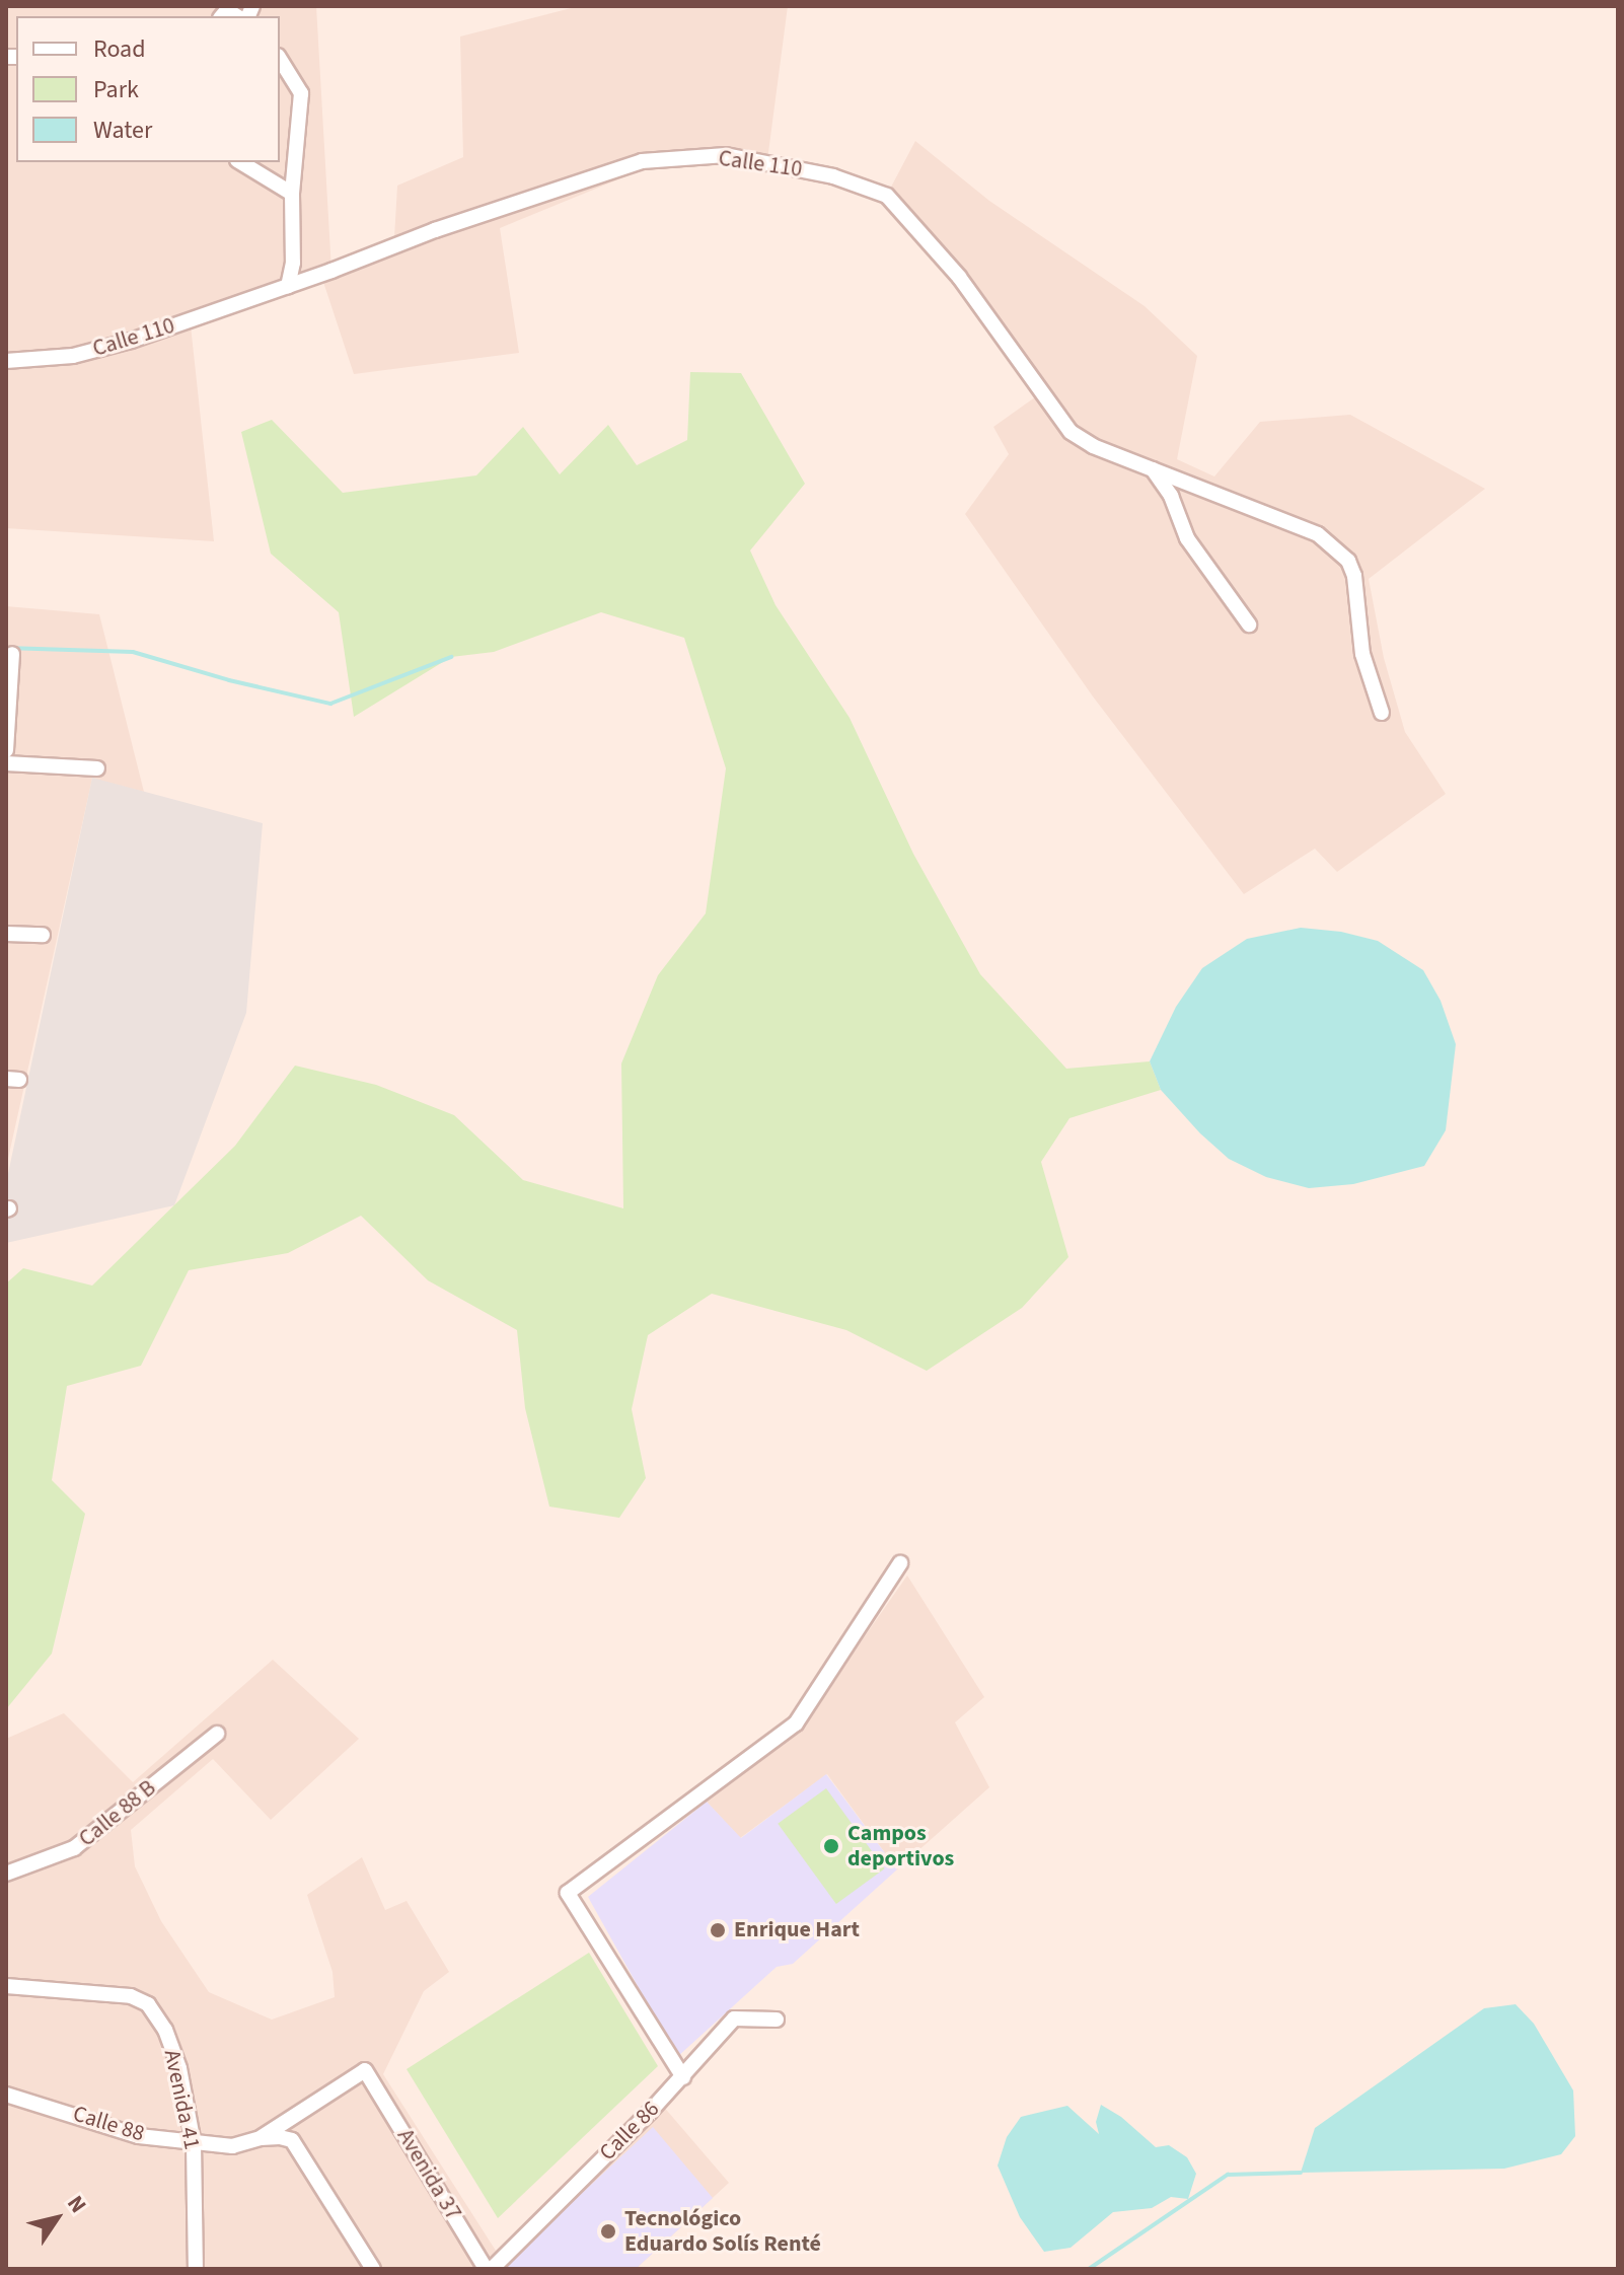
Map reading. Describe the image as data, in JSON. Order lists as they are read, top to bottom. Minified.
{"streets":{"street":["Calle 110","Calle 88 B","Avenida 41","Calle 88","Calle 86","Avenida 37"]},"crossings":[["Avenida 41","Calle 88"],["Calle 88","Avenida 37"],["Calle 86","Avenida 37"]],"places":["Campos deportivos","Enrique Hart","Tecnológico Eduardo Solís Renté"],"legend":["Road","Park","Water"],"north":"top right"}
